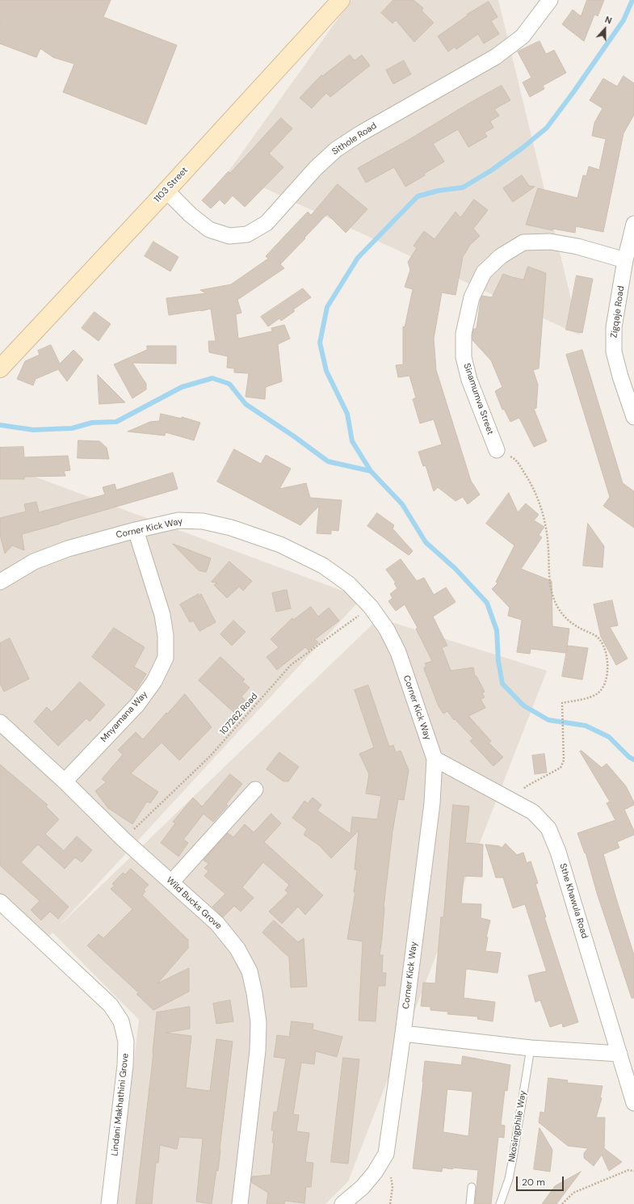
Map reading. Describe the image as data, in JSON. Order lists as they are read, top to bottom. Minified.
{"streets":{"street":["Sithole Road","1103 Street","Zigqaje Road","Sinamumva Street","Corner Kick Way","Mnyamana Way","Sthe Khawula Road","Wild Bucks Grove","Lindani Makhathini Grove"],"lane":["Nkosingphile Way"],"path":["107262 Road"]},"crossings":[["Sithole Road","1103 Street"],["Zigqaje Road","Sinamumva Street"],["Corner Kick Way","107262 Road"],["Corner Kick Way","Mnyamana Way"],["Corner Kick Way","Sthe Khawula Road"],["107262 Road","Wild Bucks Grove"],["Mnyamana Way","Wild Bucks Grove"]],"scale_bar":"20 m","north":"top"}
